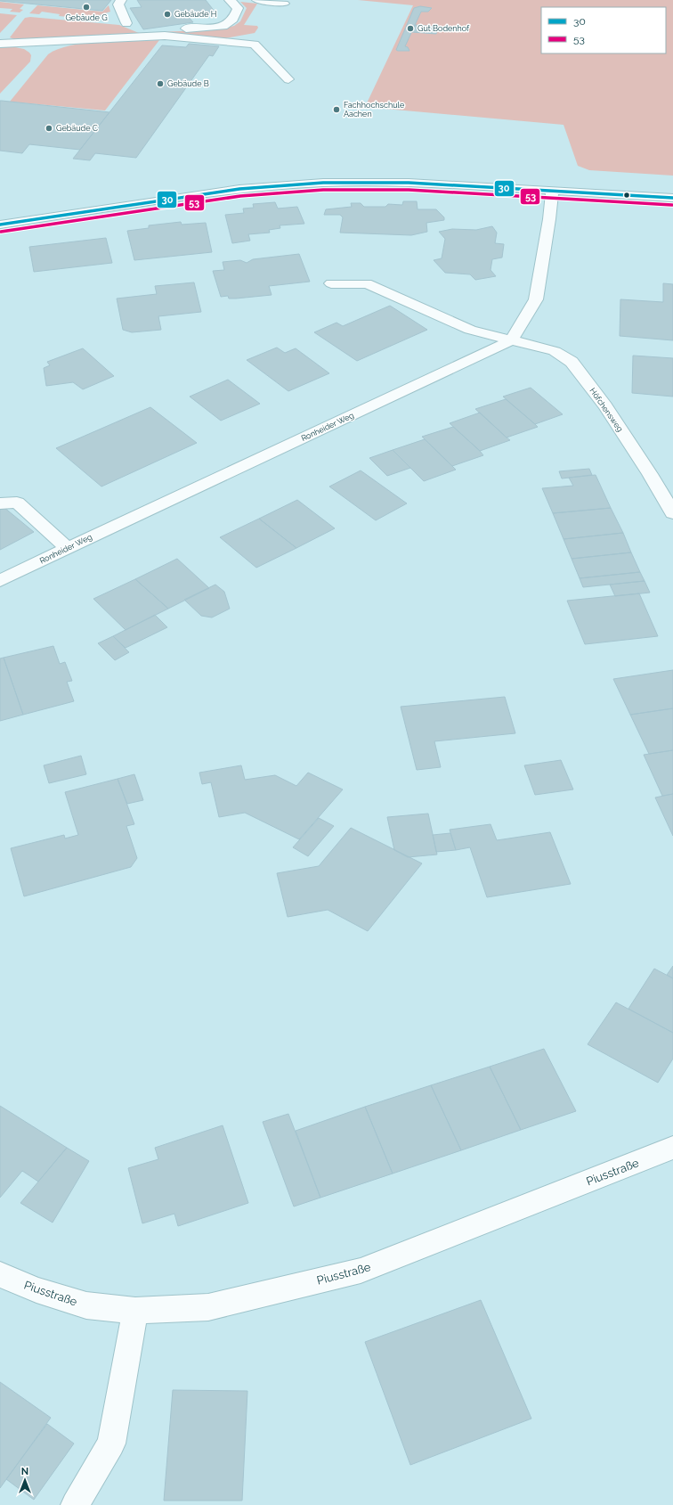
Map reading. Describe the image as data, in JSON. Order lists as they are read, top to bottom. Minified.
{"streets":{"street":["Höfchensweg","Ronheider Weg","Piusstraße"]},"crossings":[["Höfchensweg","Ronheider Weg"]],"places":["Gebäude G","Gebäude H","Gut Bodenhof","Gebäude B","Fachhochschule Aachen","Gebäude C"],"lines":["transit line 30","transit line 53"],"legend":["30","53"],"north":"top"}
